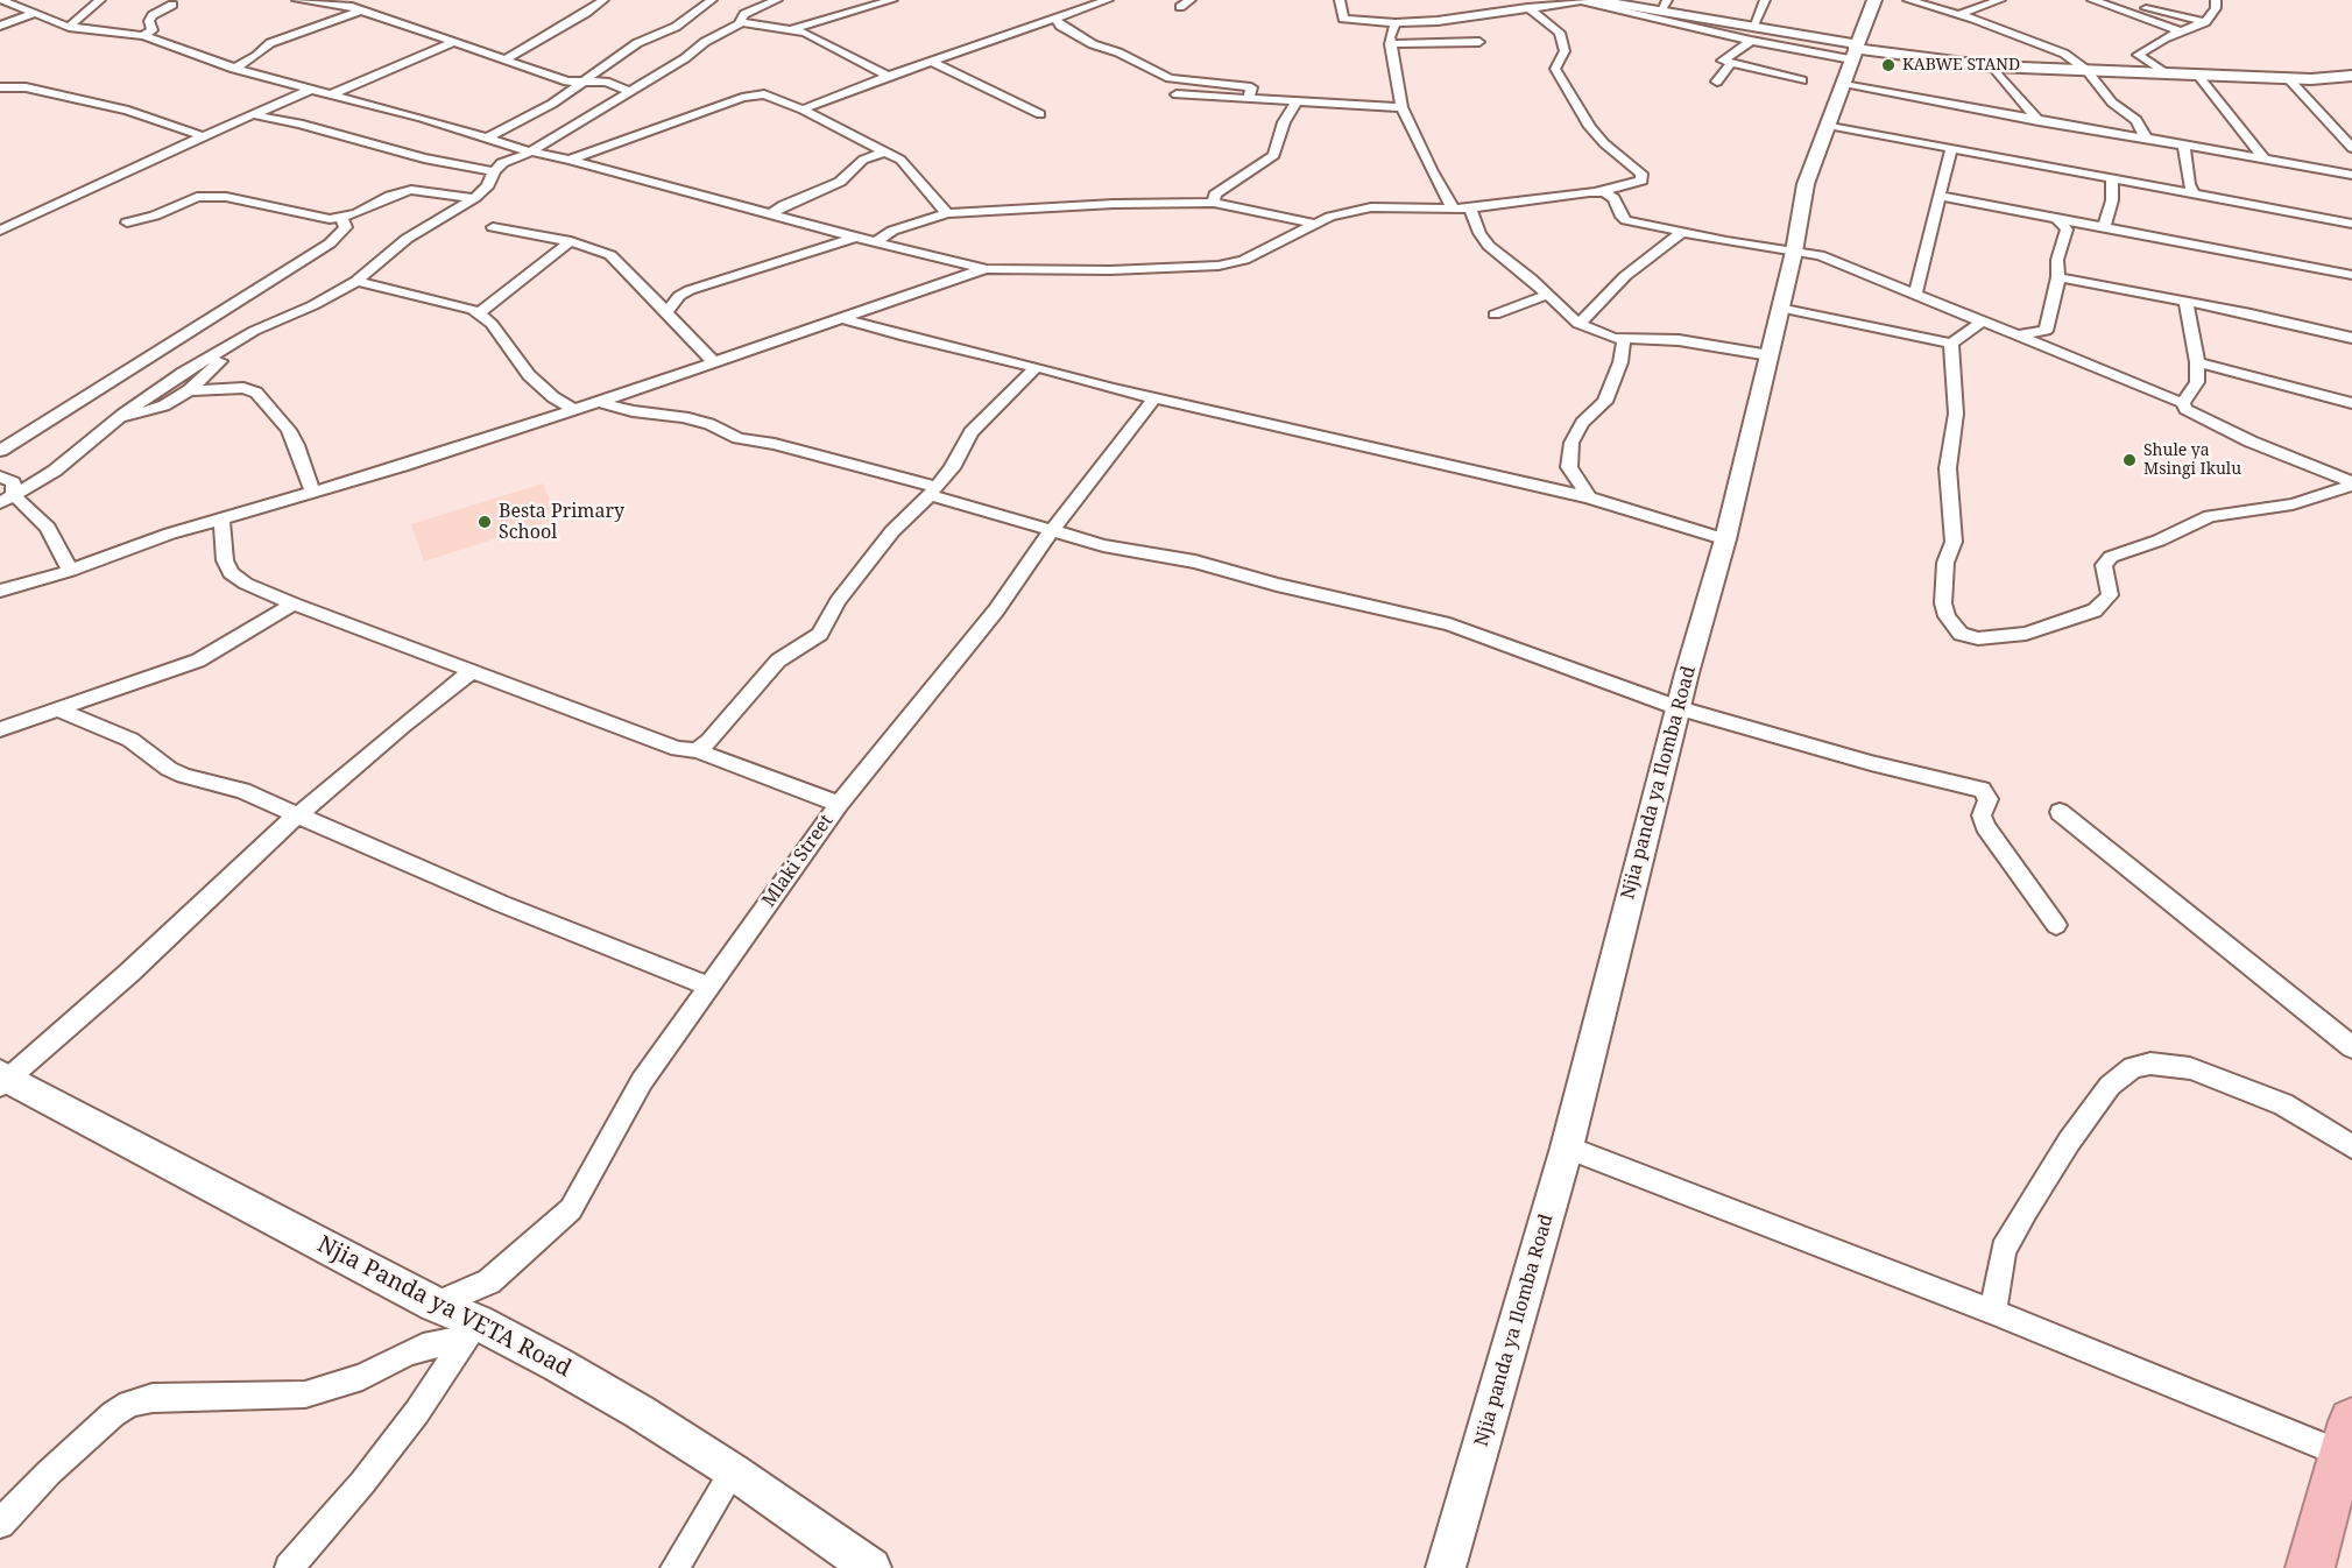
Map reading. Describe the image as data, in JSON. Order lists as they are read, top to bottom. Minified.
{"streets":{"street":["Njia panda ya Ilomba Road","Mlaki Street","Njia Panda ya VETA Road"]},"crossings":[["Mlaki Street","Njia Panda ya VETA Road"]],"places":["KABWE STAND","Shule ya Msingi Ikulu","Besta Primary School"]}
